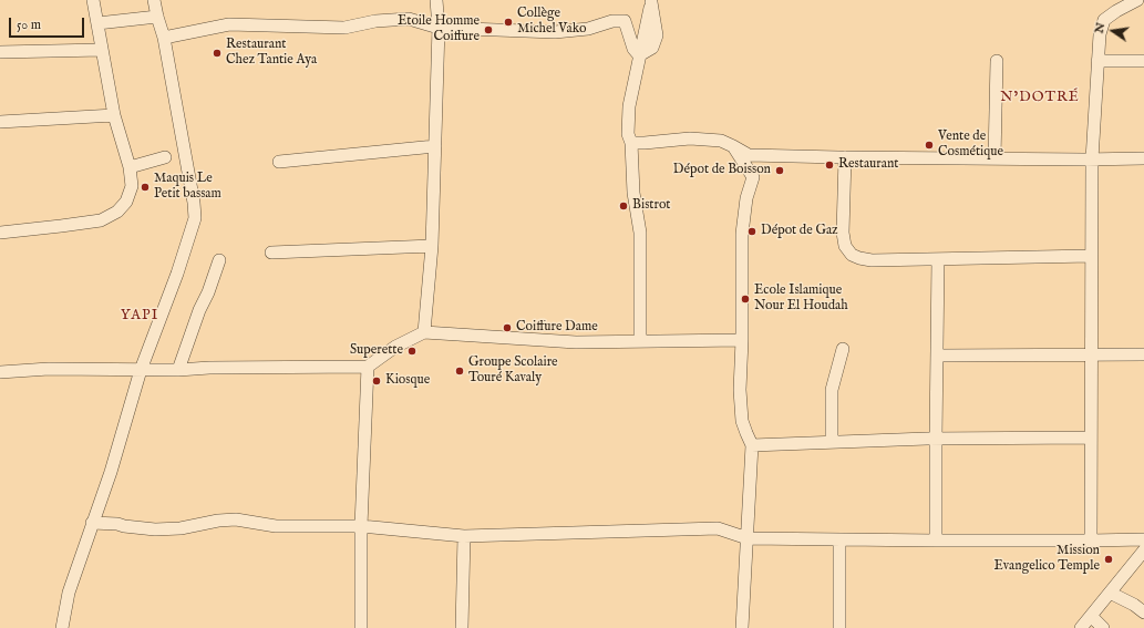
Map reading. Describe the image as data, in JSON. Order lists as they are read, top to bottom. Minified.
{"districts":["N’DOTRÉ","YAPI"],"places":["Collège Michel Vako","Etoile Homme Coiffure","Restaurant Chez Tantie Aya","Vente de Cosmétique","Restaurant","Dépot de Boisson","Maquis Le Petit bassam","Bistrot","Dépot de Gaz","Ecole Islamique Nour El Houdah","Coiffure Dame","Superette","Groupe Scolaire Touré Kavaly","Kiosque","Mission Evangelico Temple"],"scale_bar":"50 m","north":"left"}
